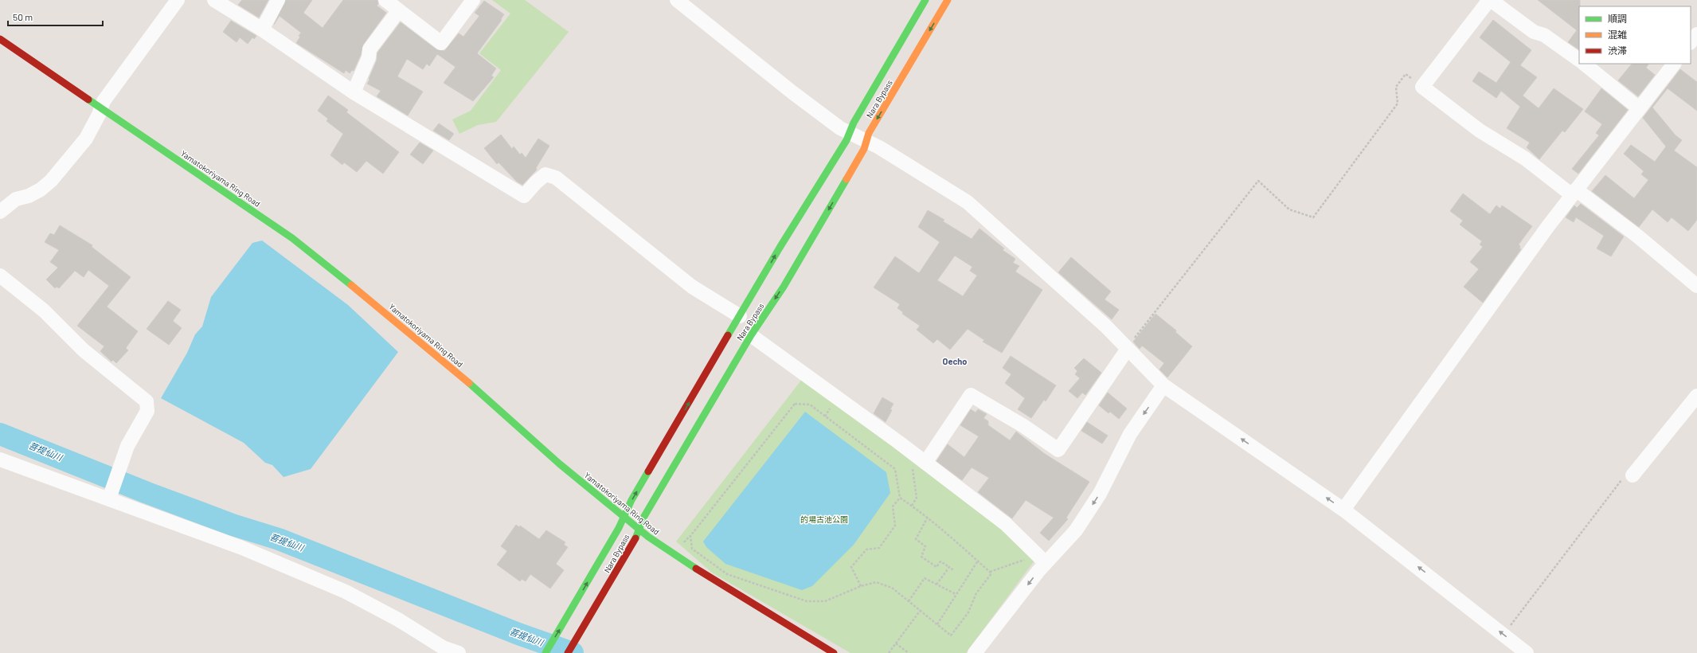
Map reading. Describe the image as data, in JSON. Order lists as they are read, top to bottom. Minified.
{"streets":{"main road":["Nara Bypass","Yamatokoriyama Ring Road"]},"crossings":[["Nara Bypass","Yamatokoriyama Ring Road"]],"districts":["Oecho"],"water":["菩提仙川"],"parks":["的場古池公園"],"legend":["順調","混雑","渋滞"],"scale_bar":"50 m"}
